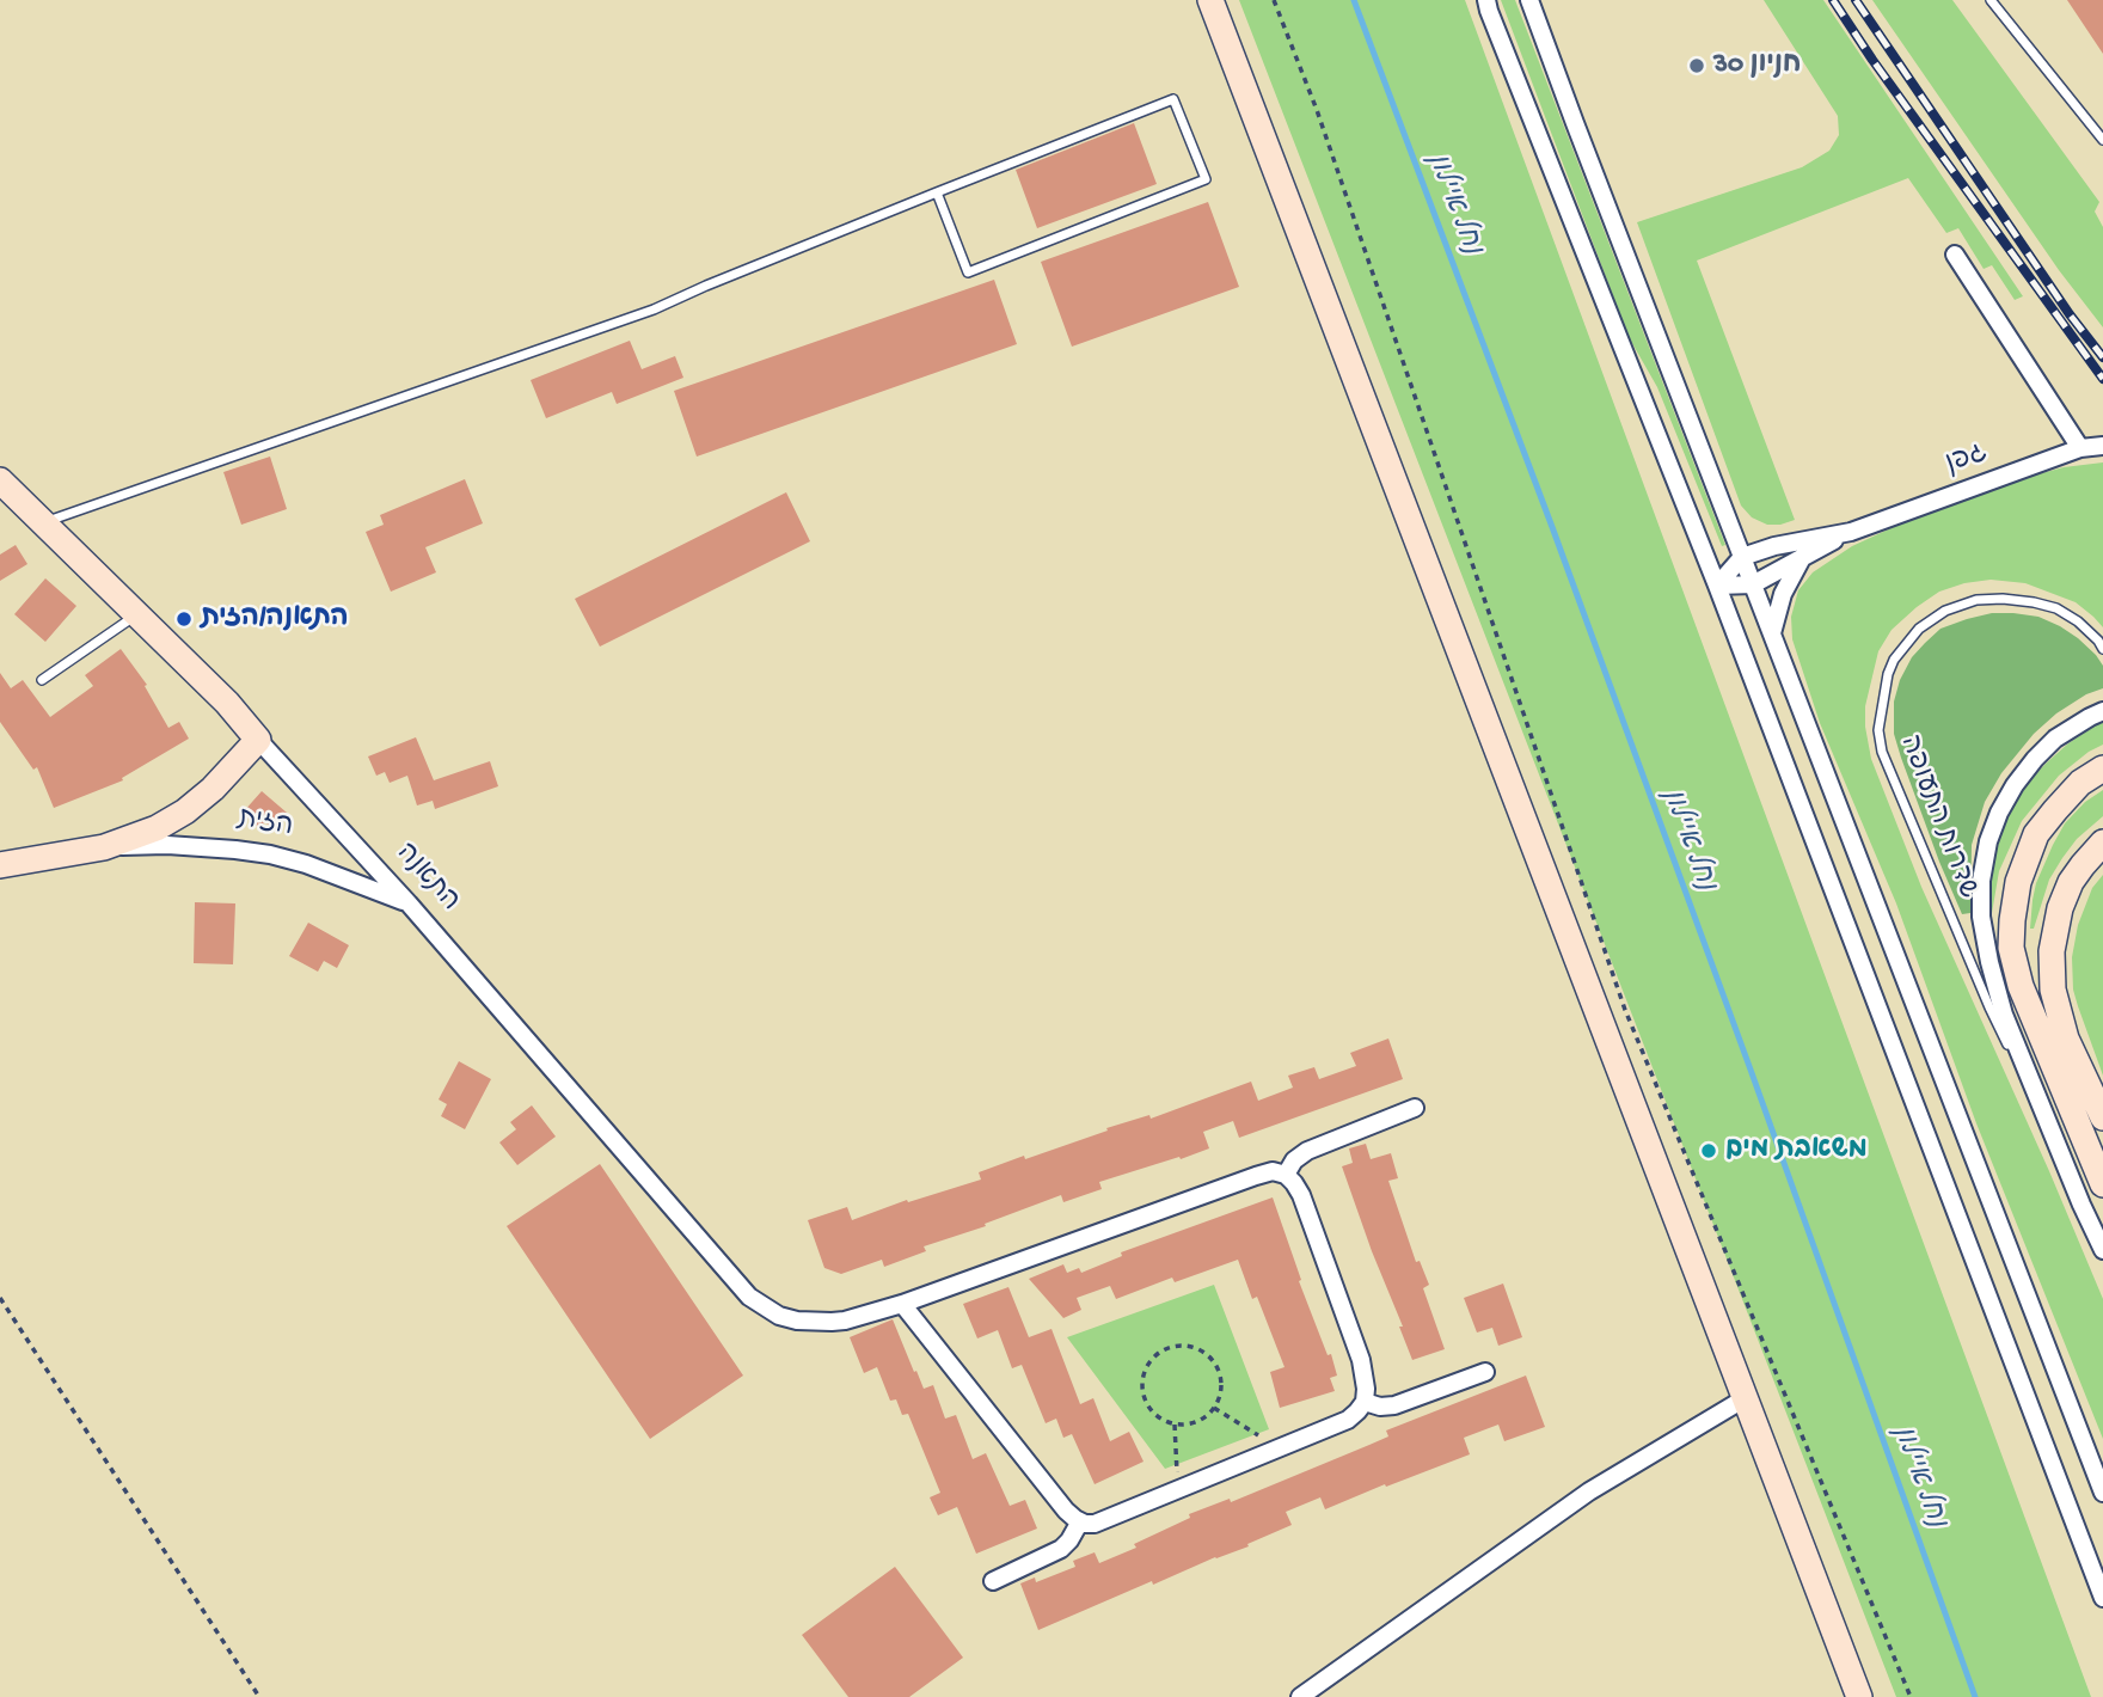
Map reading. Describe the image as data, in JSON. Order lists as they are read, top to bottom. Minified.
{"streets":{"main road":["הזית","התאנה"],"street":["גפן"],"lane":["שדרות התעופה"]},"crossings":[["הזית","התאנה"]],"water":["נחל איילון"],"places":["חניון 30","התאנה/הזית","משאבת מים"]}
